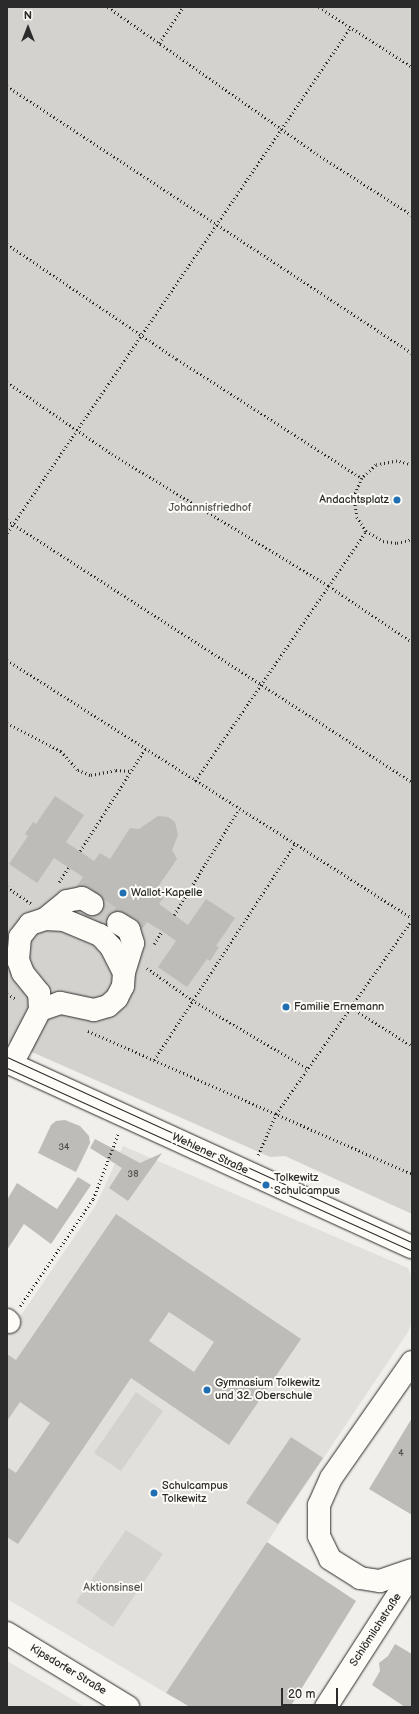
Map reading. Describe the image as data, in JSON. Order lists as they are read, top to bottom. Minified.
{"streets":{"main road":["Wehlener Straße","Schlömilchstraße","Kipsdorfer Straße"]},"parks":["Johannisfriedhof","Aktionsinsel"],"places":["Andachtsplatz","Wallot-Kapelle","Familie Ernemann","Tolkewitz Schulcampus","Gymnasium Tolkewitz und 32. Oberschule","Schulcampus Tolkewitz"],"house_numbers":["34","38","4"],"scale_bar":"20 m","north":"top"}
